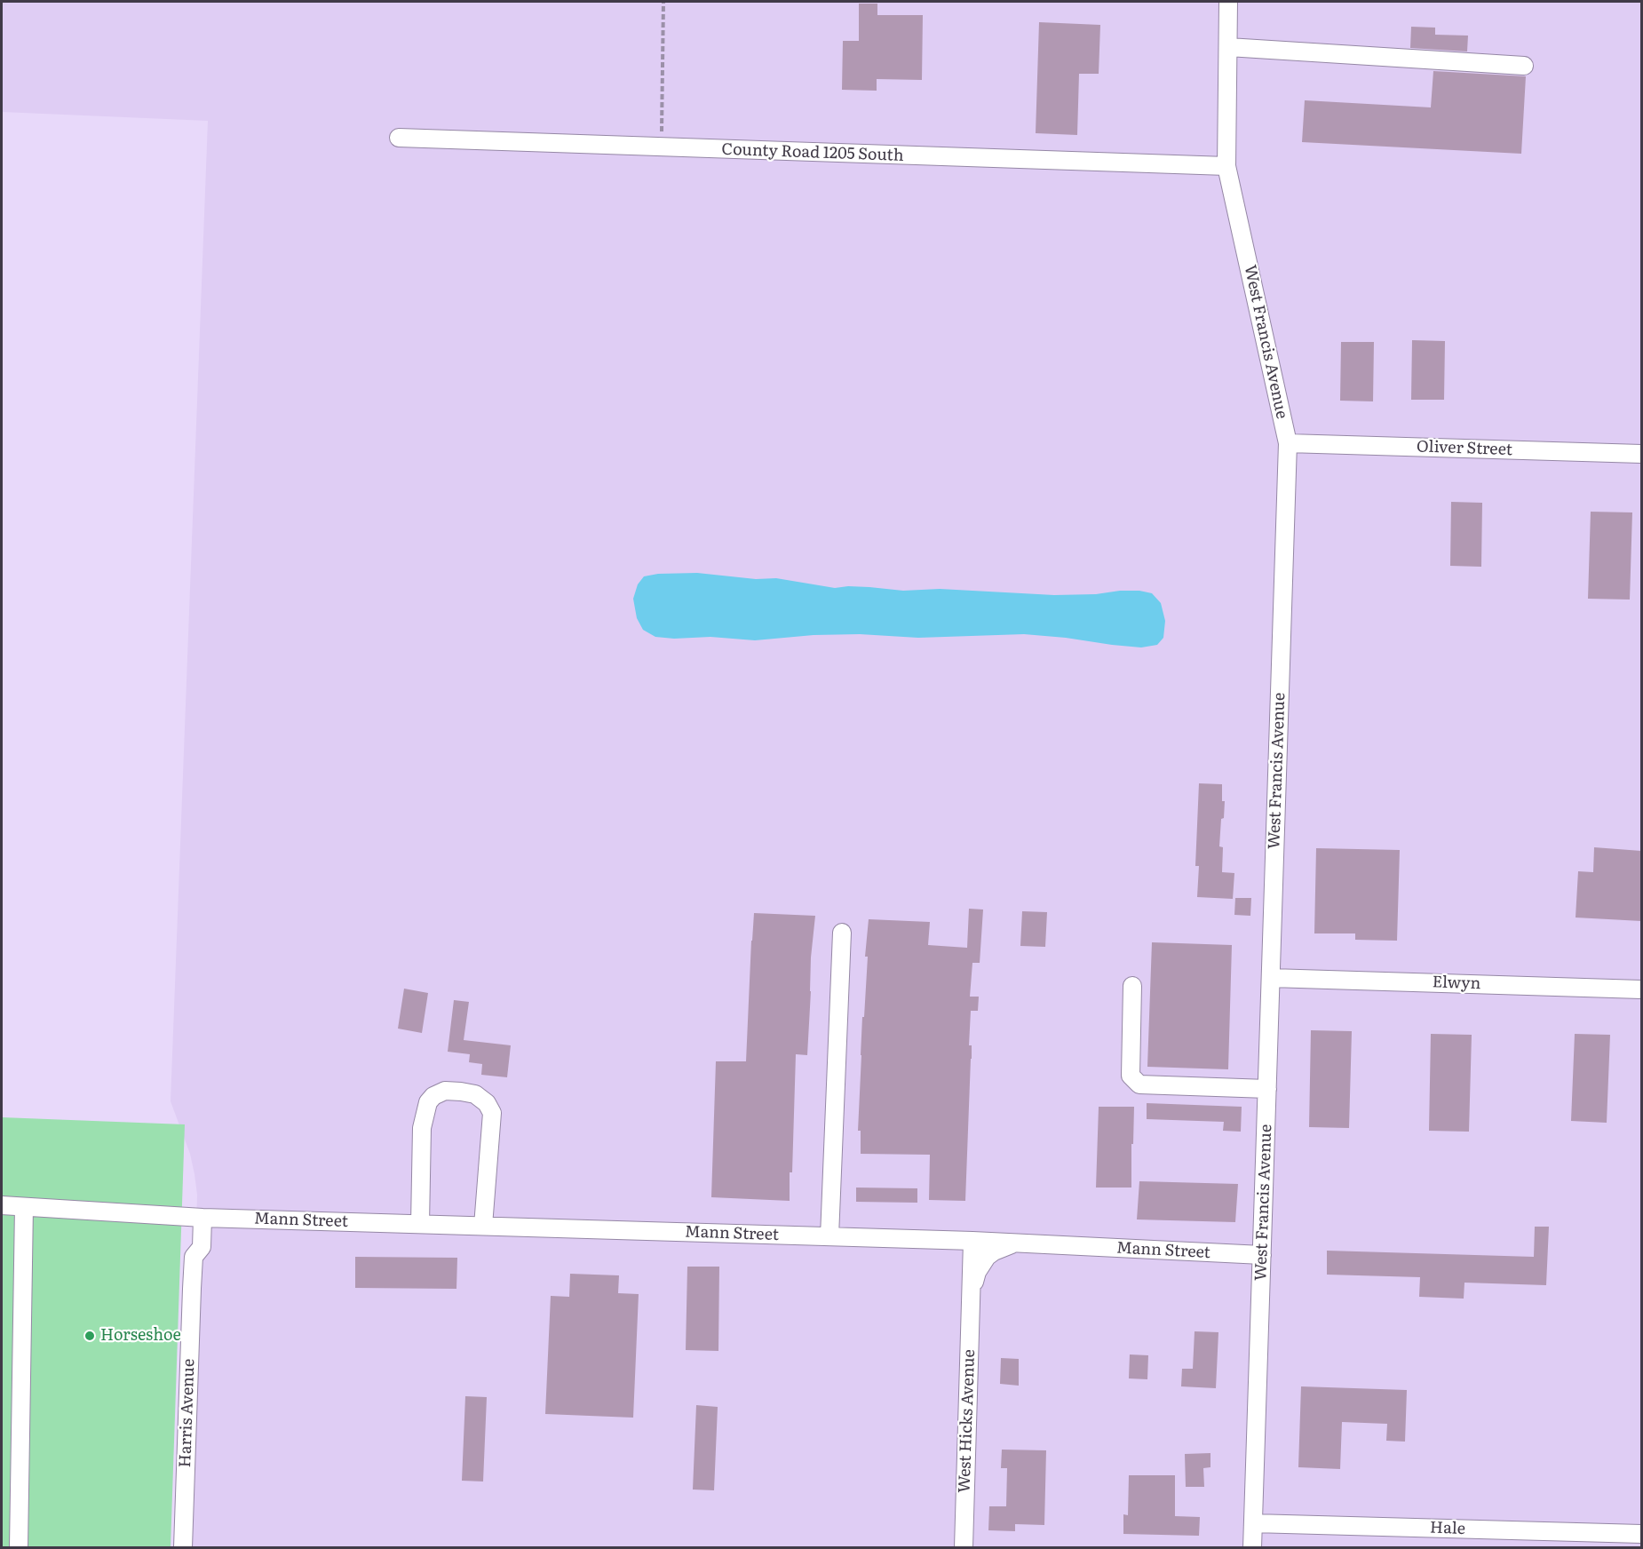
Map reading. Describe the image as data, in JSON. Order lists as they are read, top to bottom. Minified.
{"streets":{"street":["County Road 1205 South","West Francis Avenue","Oliver Street","Elwyn","Mann Street","Harris Avenue","West Hicks Avenue","Hale"]},"crossings":[["County Road 1205 South","West Francis Avenue"],["West Francis Avenue","Oliver Street"],["West Francis Avenue","Elwyn"],["West Francis Avenue","Mann Street"],["West Francis Avenue","Hale"],["Mann Street","Harris Avenue"],["Mann Street","West Hicks Avenue"]],"places":["Horseshoe"]}
